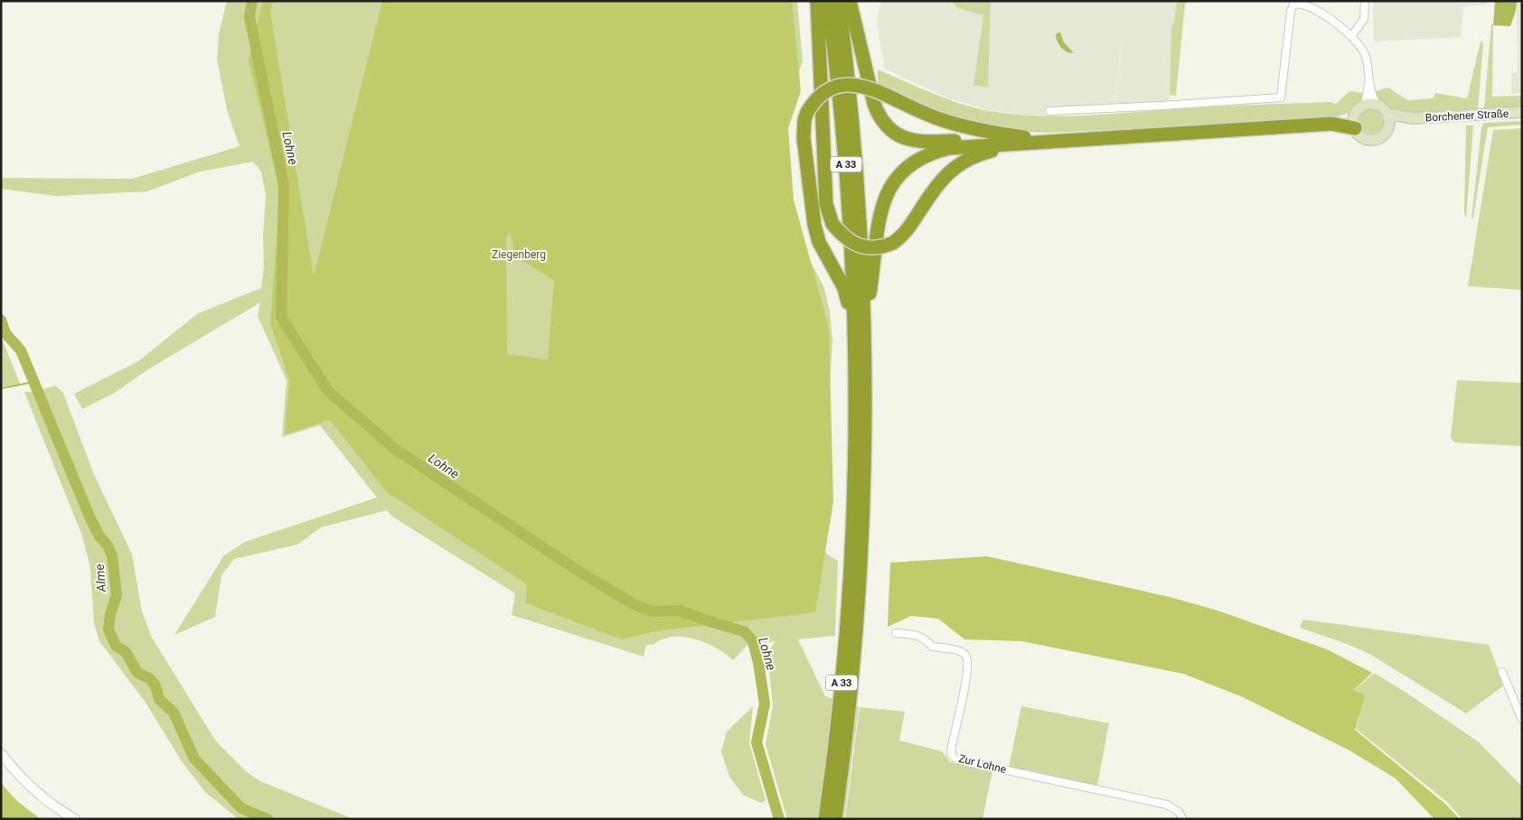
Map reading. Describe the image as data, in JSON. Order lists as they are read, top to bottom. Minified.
{"streets":{"highway":["A 33"],"main road":["Borchener Straße"],"street":["Zur Lohne"]},"water":["Lohne","Alme"],"parks":["Ziegenberg"]}
